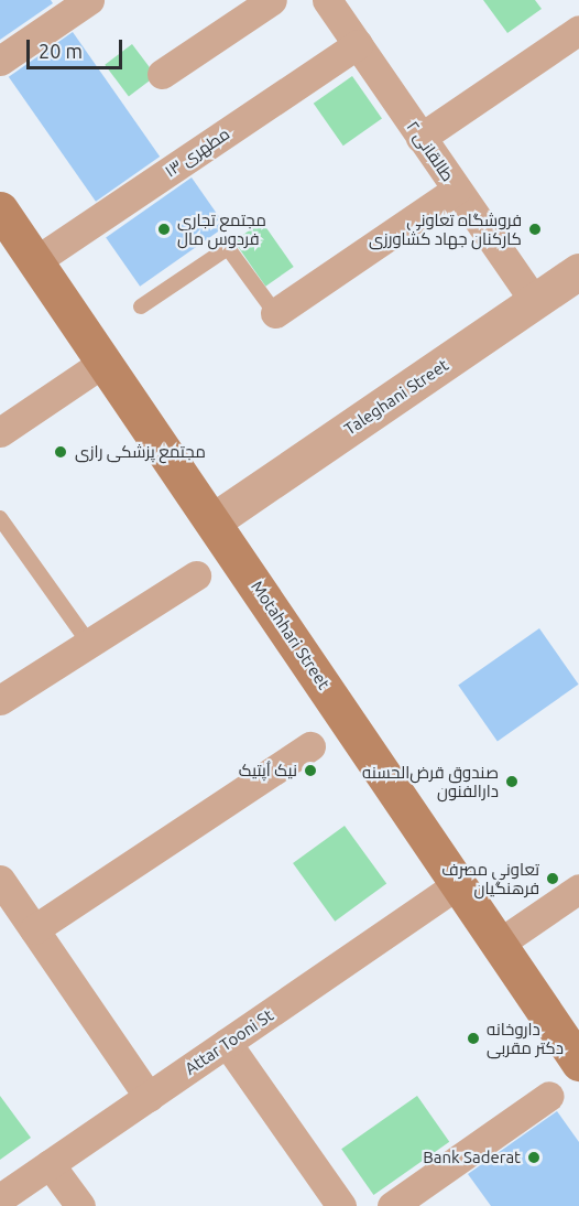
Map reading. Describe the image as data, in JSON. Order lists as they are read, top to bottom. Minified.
{"streets":{"main road":["Motahhari Street"],"street":["طالقانی ۲","مطهری ۱۳","Taleghani Street","Attar Tooni St"]},"crossings":[["طالقانی ۲","مطهری ۱۳"],["طالقانی ۲","Taleghani Street"],["مطهری ۱۳","Motahhari Street"],["Taleghani Street","Motahhari Street"],["Motahhari Street","Attar Tooni St"]],"places":["مجتمع تجاری فردوس مال","فروشگاه تعاونی کارکنان جهاد کشاورزی","مجتمع پزشکی رازی","نیک اُپتیک","صندوق قرض‌الحسنه دارالفنون","تعاونی مصرف فرهنگیان","داروخانه دکتر مقربی","Bank Saderat"],"scale_bar":"20 m"}
